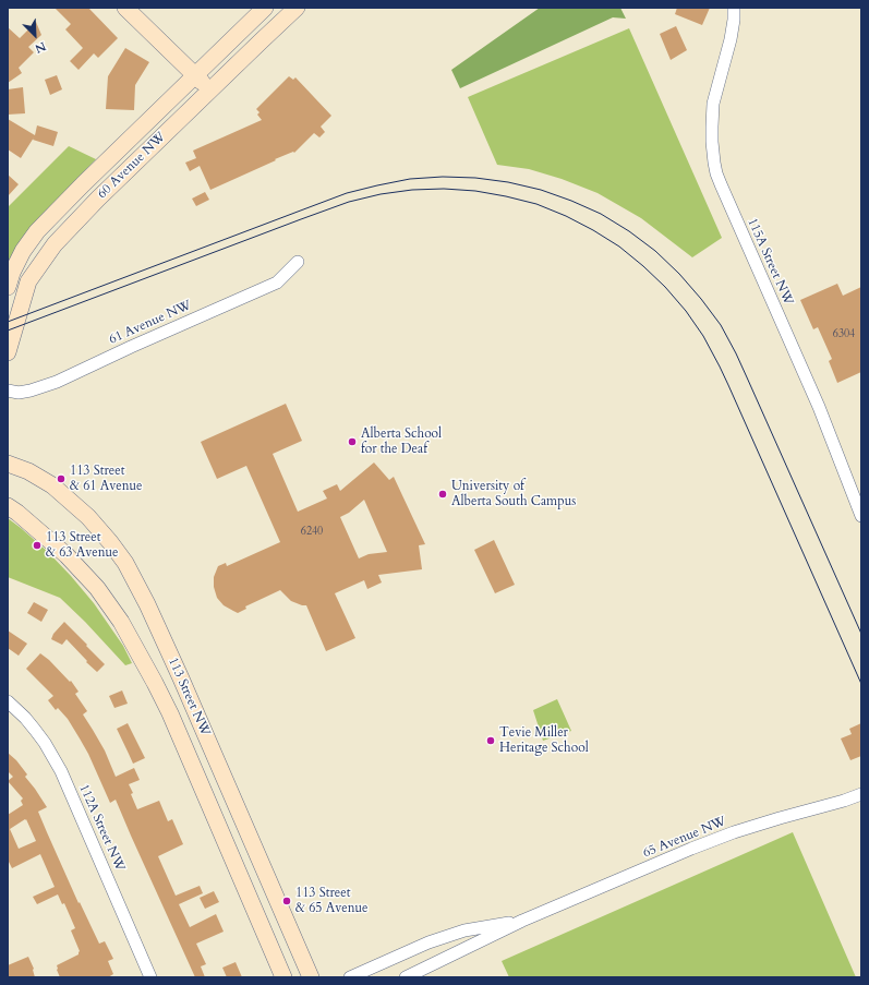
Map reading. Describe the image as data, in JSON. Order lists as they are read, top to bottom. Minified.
{"streets":{"main road":["60 Avenue NW","113 Street NW"],"street":["115A Street NW","61 Avenue NW","112A Street NW","65 Avenue NW"]},"places":["Alberta School for the Deaf","113 Street & 61 Avenue","University of Alberta South Campus","113 Street & 63 Avenue","Tevie Miller Heritage School","113 Street & 65 Avenue"],"house_numbers":["6304","6240"],"north":"bottom right"}
